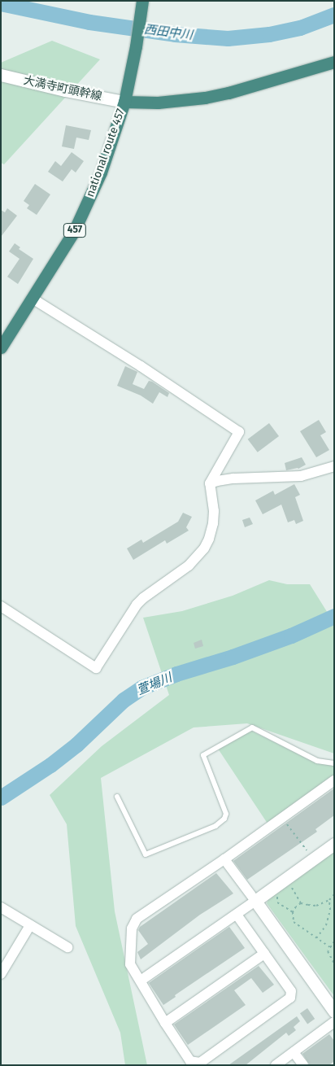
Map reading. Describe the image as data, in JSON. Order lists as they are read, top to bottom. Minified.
{"streets":{"highway":["national route 457","457"],"street":["大満寺町頭幹線"]},"crossings":[["大満寺町頭幹線","national route 457"],["大満寺町頭幹線","457"],["national route 457","457"]],"water":["西田中川","萱場川"]}
